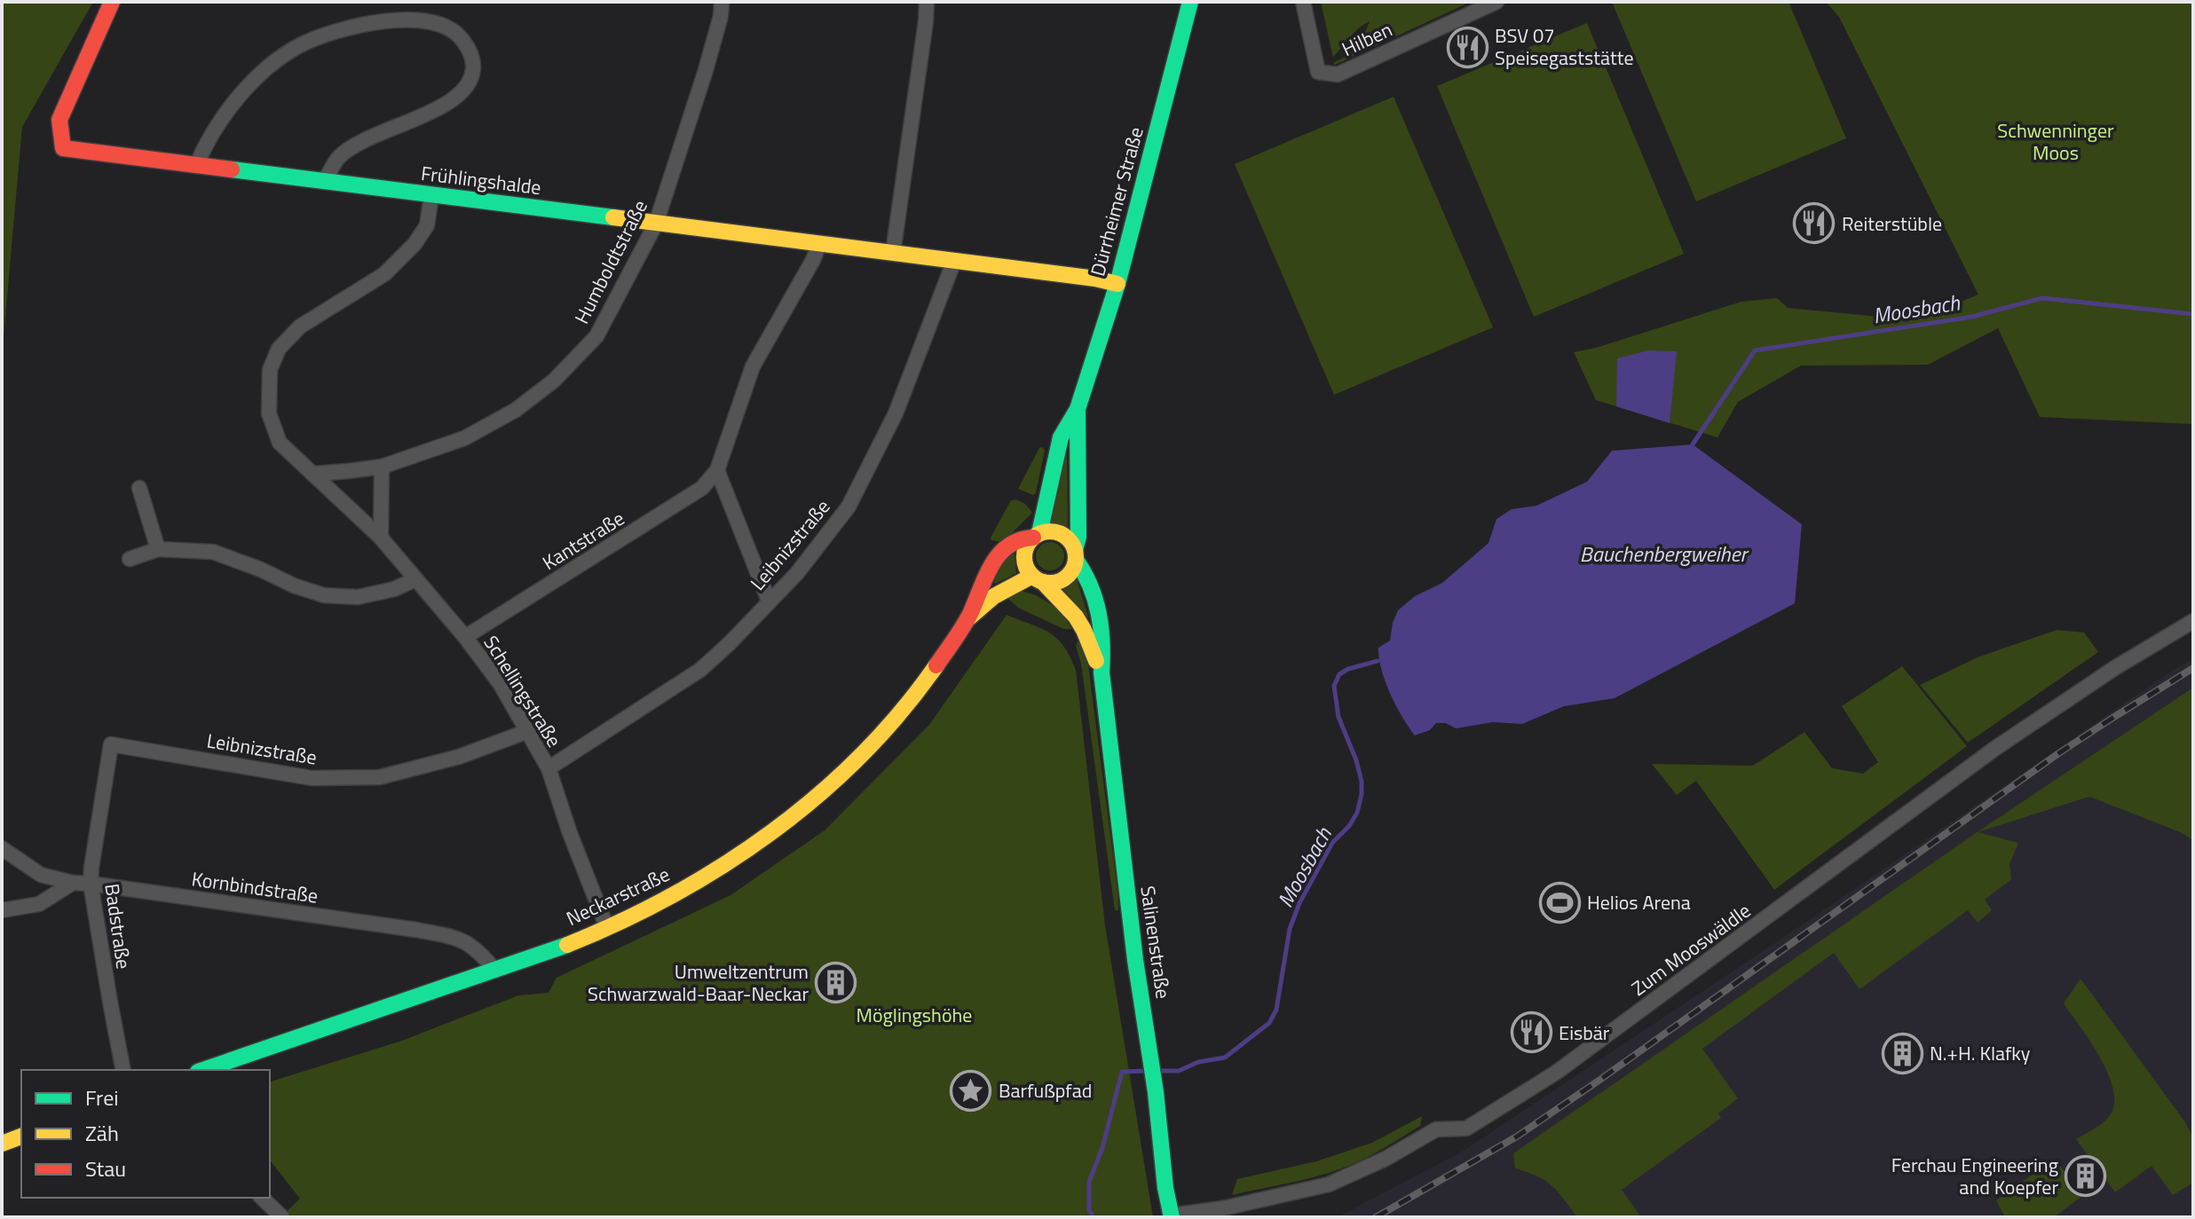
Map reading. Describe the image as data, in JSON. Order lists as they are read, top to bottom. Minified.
{"streets":{"street":["Hilben","Frühlingshalde","Dürrheimer Straße","Humboldtstraße","Kantstraße","Leibnizstraße","Schellingstraße","Kornbindstraße","Neckarstraße","Badstraße","Salinenstraße","Zum Mooswäldle"]},"crossings":[["Frühlingshalde","Dürrheimer Straße"],["Frühlingshalde","Humboldtstraße"],["Frühlingshalde","Kantstraße"],["Frühlingshalde","Leibnizstraße"],["Frühlingshalde","Schellingstraße"],["Dürrheimer Straße","Neckarstraße"],["Dürrheimer Straße","Salinenstraße"],["Kantstraße","Schellingstraße"],["Leibnizstraße","Schellingstraße"],["Leibnizstraße","Badstraße"],["Schellingstraße","Neckarstraße"],["Kornbindstraße","Neckarstraße"],["Kornbindstraße","Badstraße"],["Neckarstraße","Salinenstraße"],["Salinenstraße","Zum Mooswäldle"]],"water":["Moosbach","Bauchenbergweiher"],"parks":["Schwenninger Moos","Möglingshöhe"],"places":{"restaurant":["BSV 07 Speisegaststätte","Reiterstüble","Eisbär"],"sports":["Helios Arena"],"building":["Umweltzentrum Schwarzwald-Baar-Neckar","N.+H. Klafky","Ferchau Engineering and Koepfer"],"place":["Barfußpfad"]},"legend":["Frei","Zäh","Stau"]}
